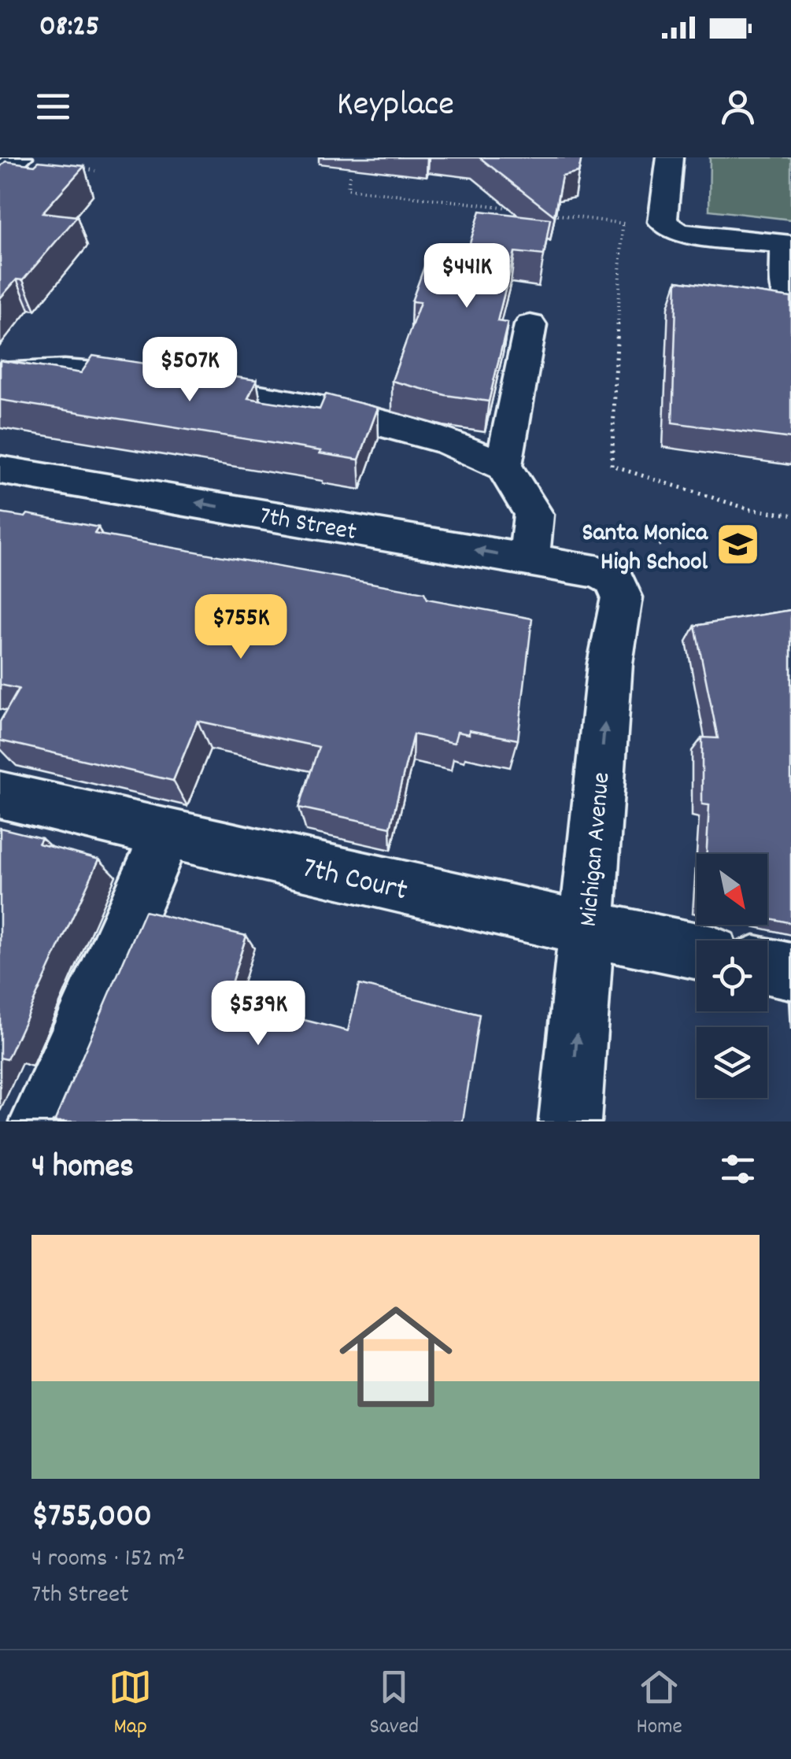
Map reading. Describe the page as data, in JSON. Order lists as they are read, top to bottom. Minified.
{"streets":{"street":["7th Street","Michigan Avenue","7th Court"]},"crossings":[["7th Street","Michigan Avenue"],["Michigan Avenue","7th Court"]],"one_way":["Michigan Avenue"],"places":{"school or university":["Santa Monica High School"]},"north":"bottom right","page":{"status":"08:25","header":"Keyplace","price":["$441K","$507K","$755K","$539K"],"heading":"4 homes","list":[{"name":"$755,000","note":"4 rooms · 152 m² · 7th Street"}],"tabs":["Map","Saved","Home"]}}
